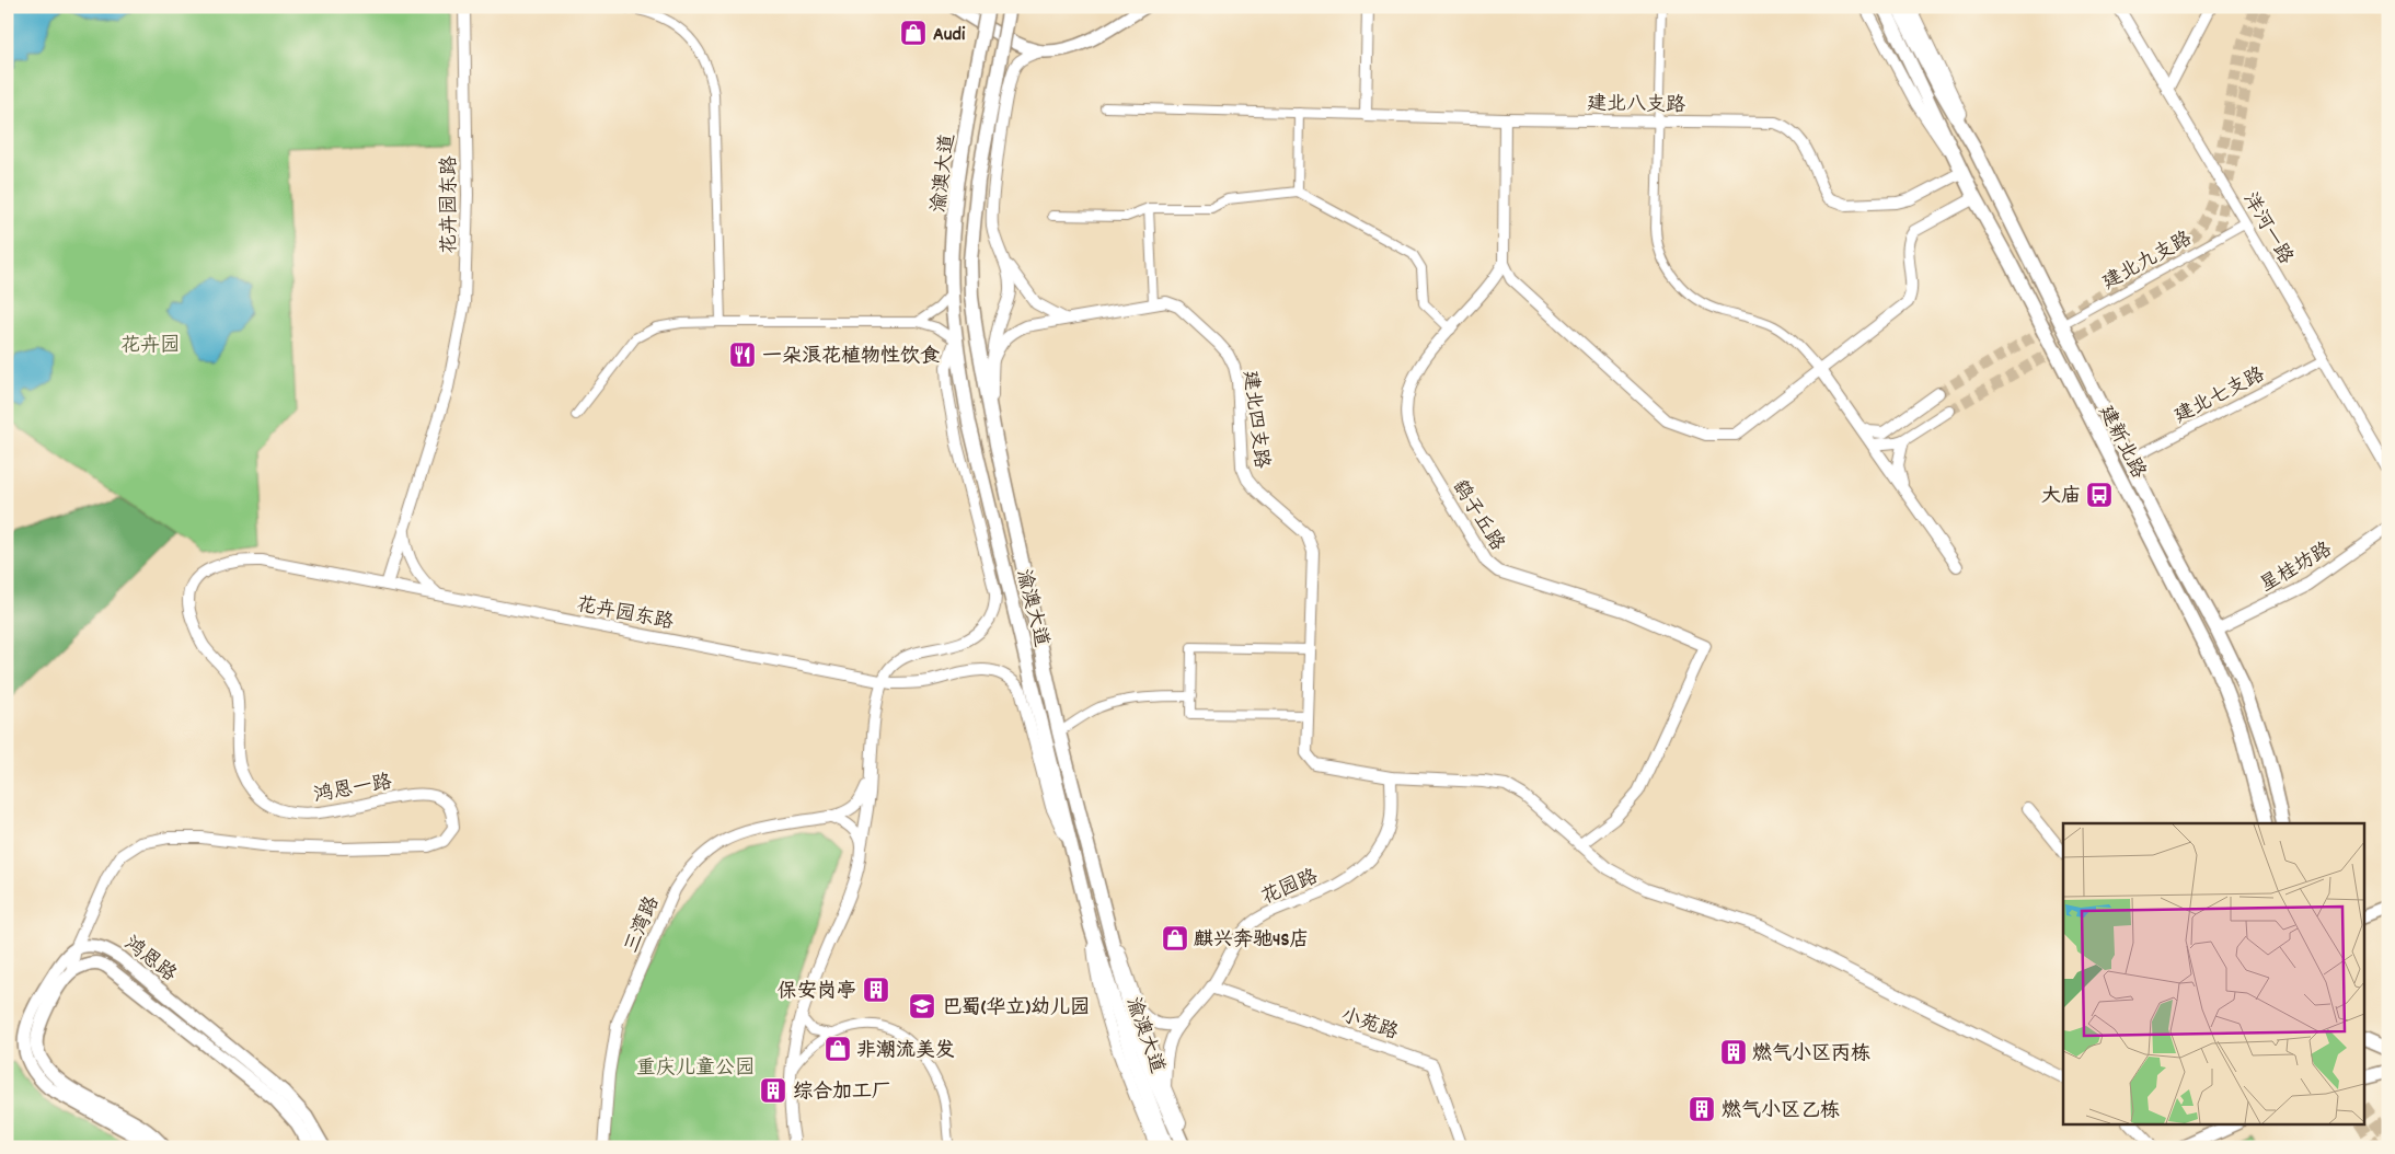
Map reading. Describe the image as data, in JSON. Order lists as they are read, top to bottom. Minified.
{"streets":{"main road":["渝澳大道","建新北路","鸿恩路"],"street":["建北八支路","花卉园东路","洋河一路","建北九支路","建北七支路","建北四支路","鹞子丘路","星桂坊路","鸿恩一路","花园路","三湾路","小苑路"]},"crossings":[["建北八支路","建新北路"],["渝澳大道","花卉园东路"],["渝澳大道","花园路"],["花卉园东路","鸿恩一路"],["洋河一路","建北九支路"],["洋河一路","建北七支路"],["建北九支路","建新北路"],["建北七支路","建新北路"],["建北四支路","鹞子丘路"],["建北四支路","花园路"],["建新北路","星桂坊路"],["鸿恩一路","鸿恩路"],["花园路","小苑路"]],"parks":["花卉园","重庆儿童公园"],"places":{"shop":["Audi","麒兴奔驰4S店","非潮流美发"],"restaurant":["一朵浪花植物性饮食"],"bus stop":["大庙"],"building":["保安岗亭","燃气小区丙栋","综合加工厂","燃气小区乙栋"],"school or university":["巴蜀(华立)幼儿园"]}}
